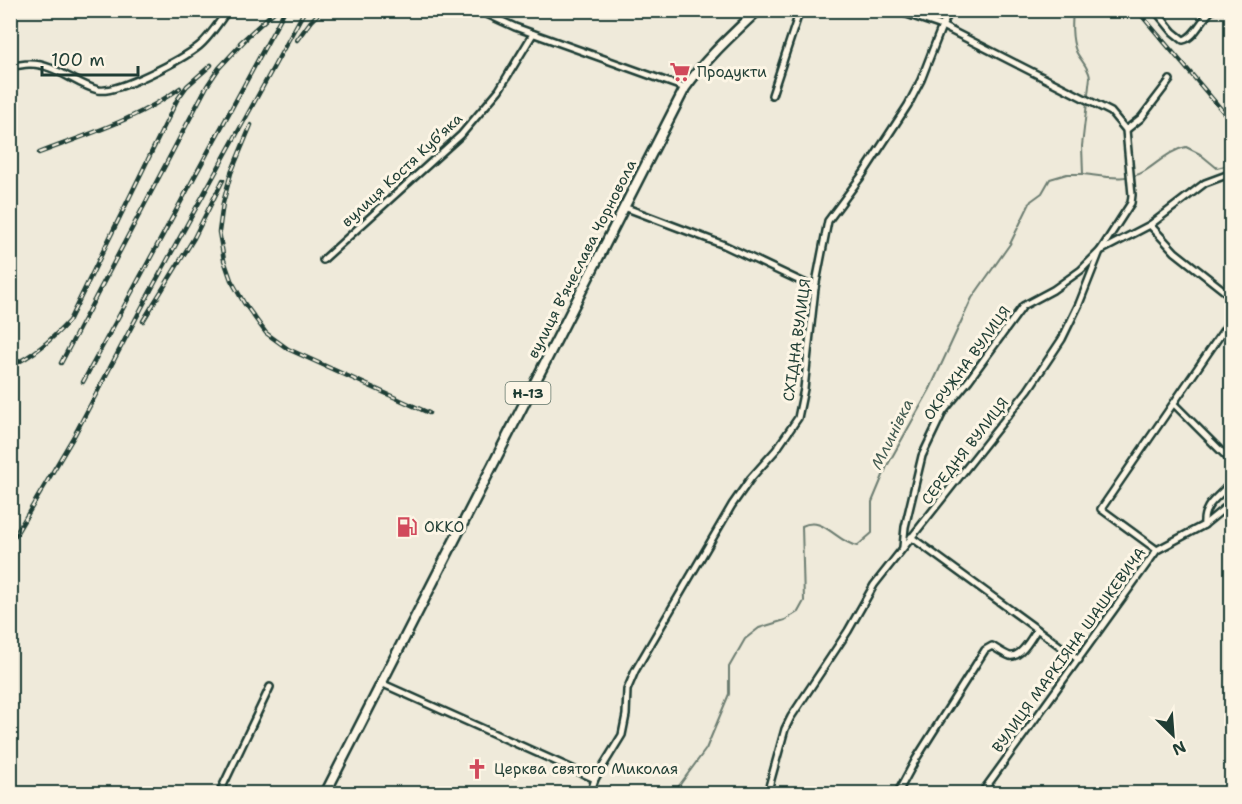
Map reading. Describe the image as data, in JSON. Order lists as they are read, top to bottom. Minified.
{"streets":{"main road":["вулиця Вʼячеслава Чорновола","Н-13"],"street":["вулиця Костя Кубʼяка","СХІДНА ВУЛИЦЯ","ОКРУЖНА ВУЛИЦЯ","СЕРЕДНЯ ВУЛИЦЯ","ВУЛИЦЯ МАРКІЯНА ШАШКЕВИЧА"]},"crossings":[["ОКРУЖНА ВУЛИЦЯ","СЕРЕДНЯ ВУЛИЦЯ"]],"water":["Млинівка"],"places":{"supermarket":["Продукти"],"fuel station":["OKKO"],"church":["Церква святого Миколая"]},"scale_bar":"100 m","north":"bottom right"}
